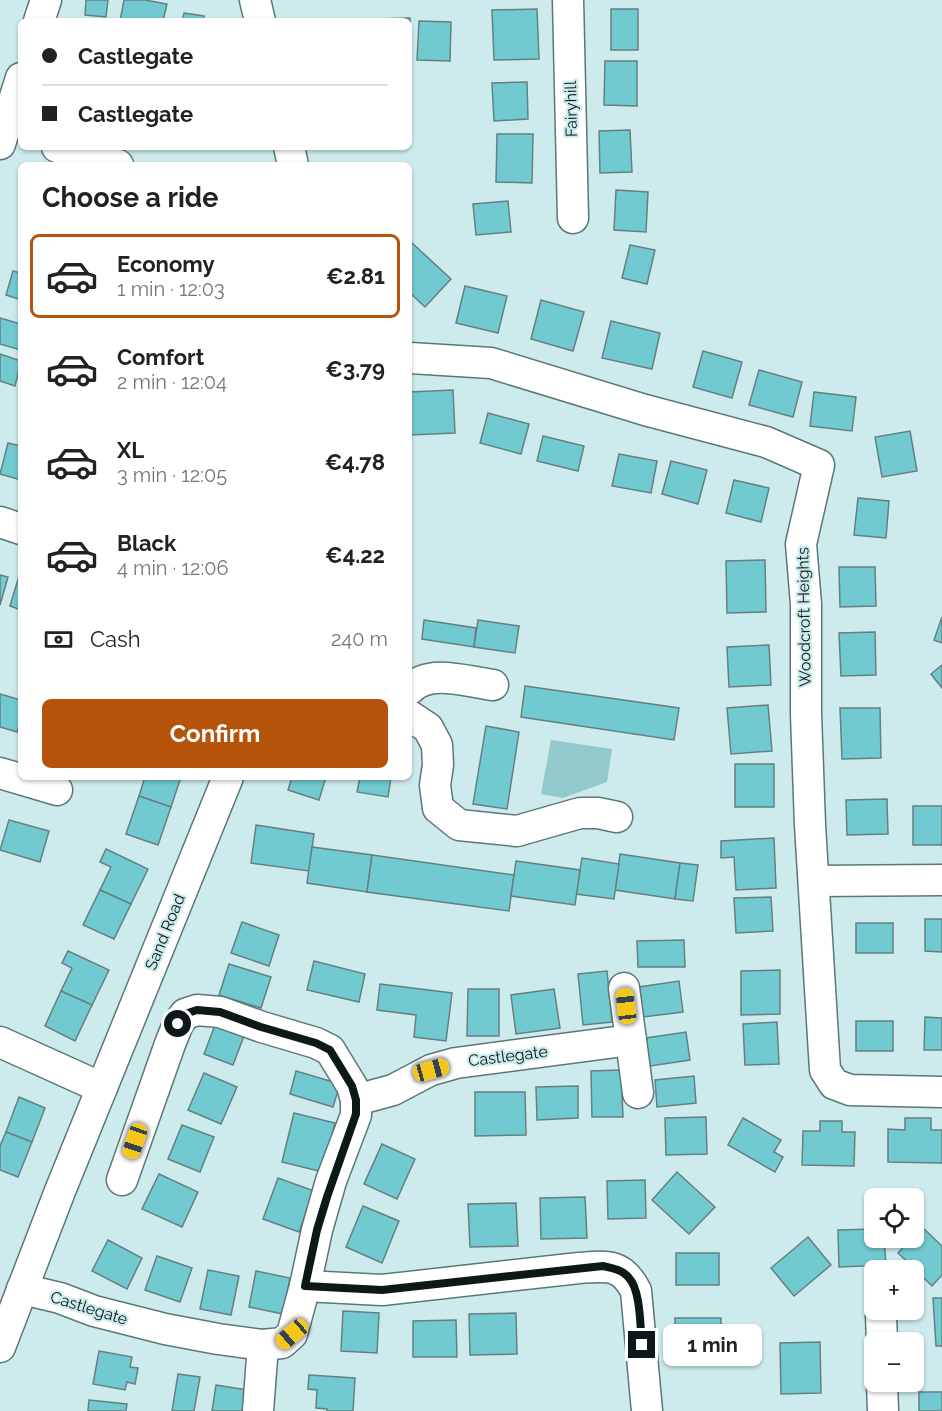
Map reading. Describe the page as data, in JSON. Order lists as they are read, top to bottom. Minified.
{"streets":{"street":["Fairyhill","Woodcroft Heights","Sand Road","Castlegate"]},"crossings":[["Sand Road","Castlegate"]],"page":{"banner":["Castlegate","Castlegate"],"heading":"Choose a ride","list":[{"name":"Economy","note":"1 min · 12:03","value":"€2.81"},{"name":"Comfort","note":"2 min · 12:04","value":"€3.79"},{"name":"XL","note":"3 min · 12:05","value":"€4.78"},{"name":"Black","note":"4 min · 12:06","value":"€4.22"}],"pay":["Cash","240 m"],"buttons":"Confirm","map_buttons":["+","−"],"bubble":"1 min"}}
